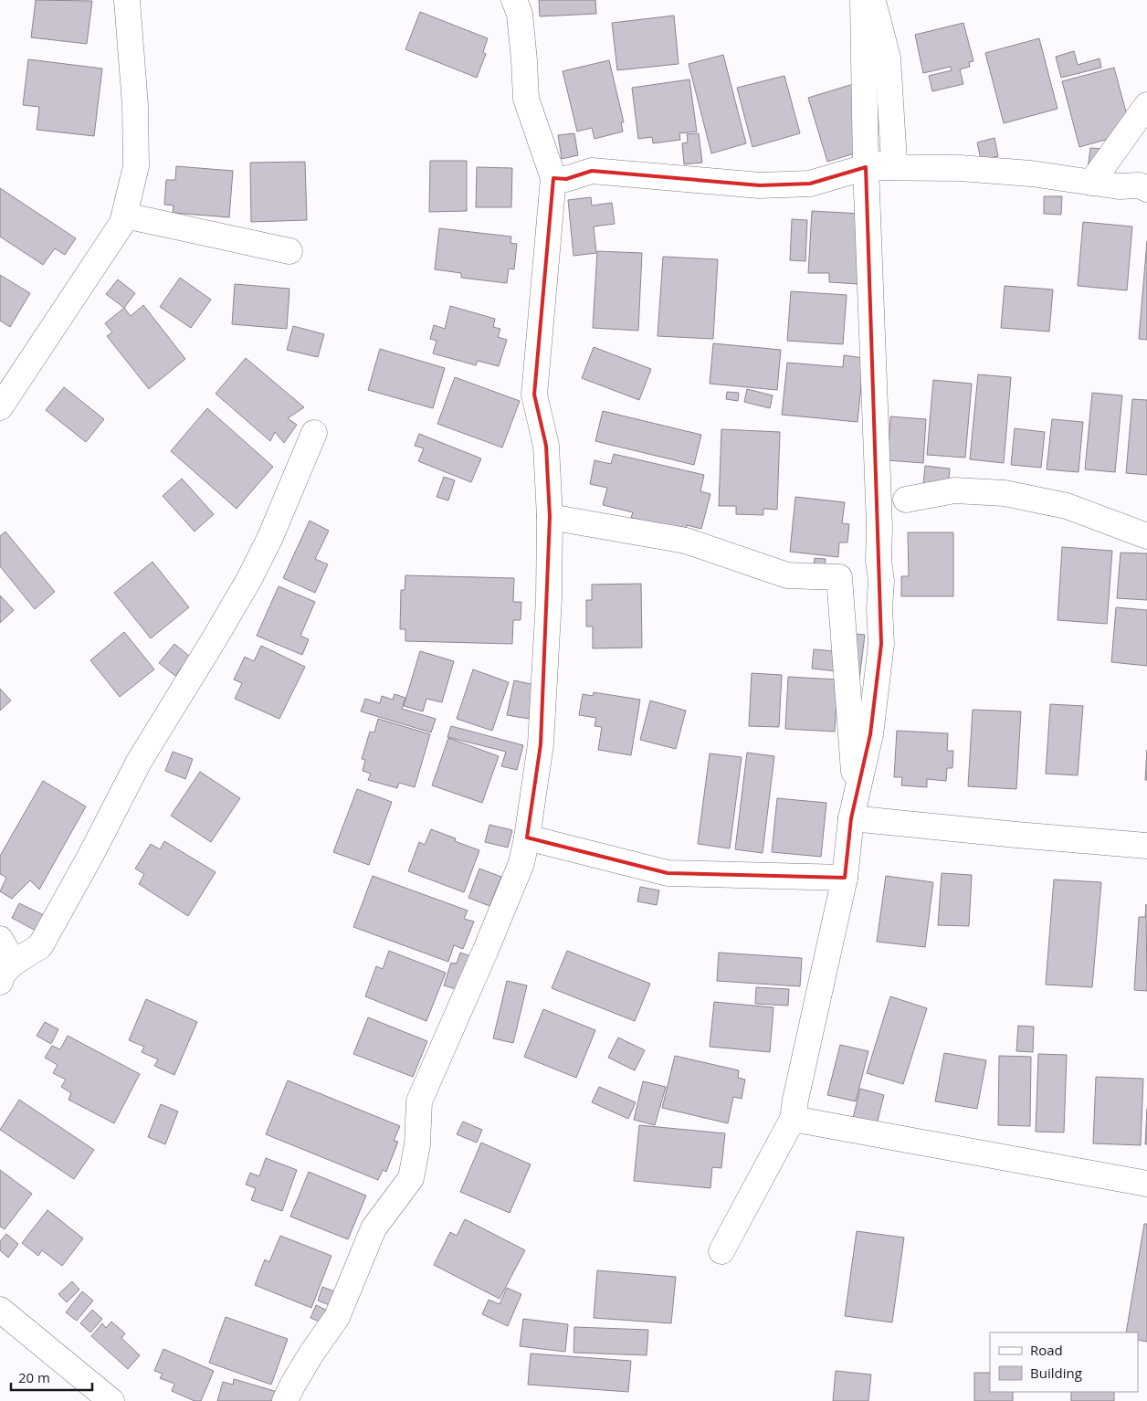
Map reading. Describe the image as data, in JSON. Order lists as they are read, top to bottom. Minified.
{"legend":["Road","Building"],"scale_bar":"20 m"}
